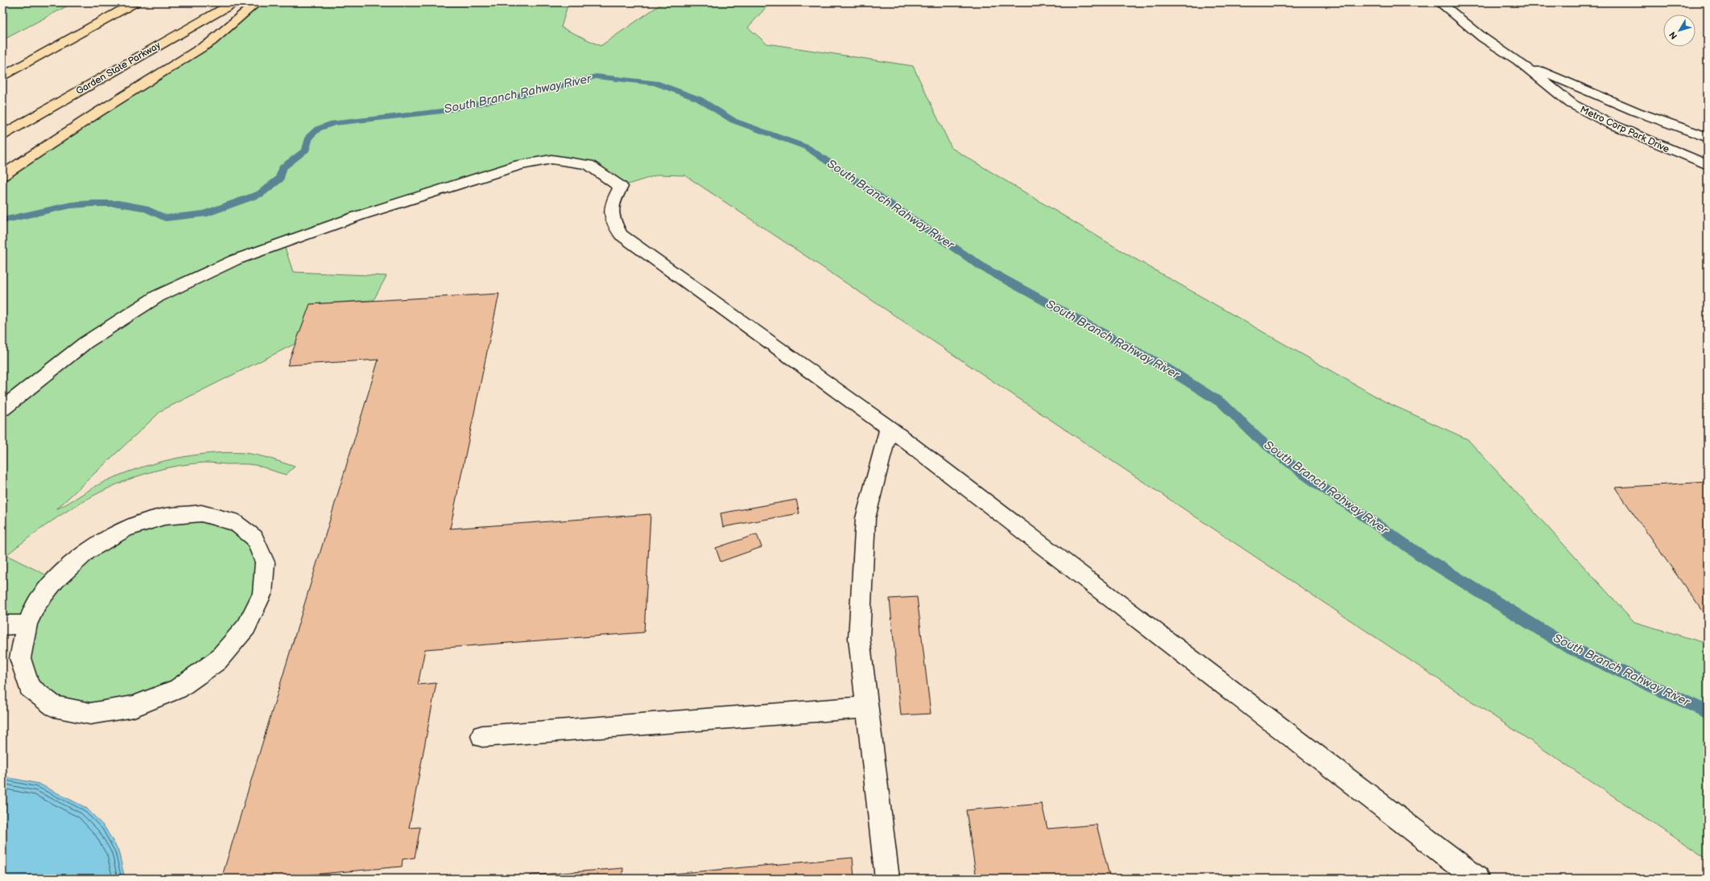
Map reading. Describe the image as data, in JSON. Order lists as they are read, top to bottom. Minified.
{"streets":{"highway":["Garden State Parkway"],"lane":["Metro Corp Park Drive"]},"water":["South Branch Rahway River"],"north":"bottom left"}
